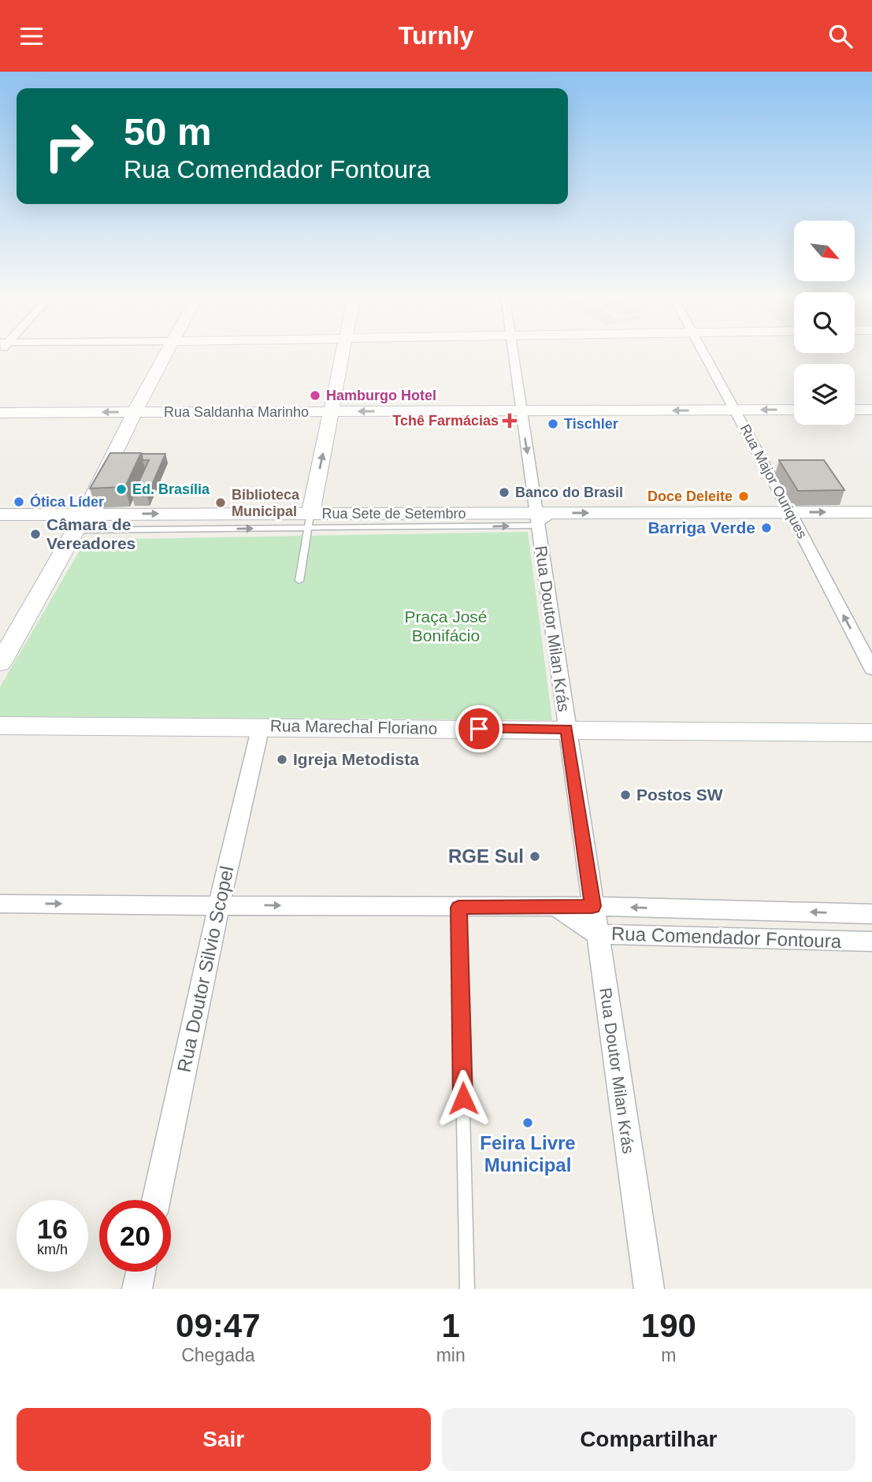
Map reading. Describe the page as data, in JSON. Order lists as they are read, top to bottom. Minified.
{"streets":{"main road":["Rua Saldanha Marinho","Rua Sete de Setembro","Rua Marechal Floriano"],"street":["Rua Major Ouriques","Rua Doutor Milan Krás","Rua Comendador Fontoura","Rua Doutor Silvio Scopel"]},"crossings":[["Rua Saldanha Marinho","Rua Major Ouriques"],["Rua Saldanha Marinho","Rua Doutor Milan Krás"],["Rua Major Ouriques","Rua Sete de Setembro"],["Rua Sete de Setembro","Rua Doutor Milan Krás"],["Rua Doutor Milan Krás","Rua Marechal Floriano"],["Rua Doutor Milan Krás","Rua Comendador Fontoura"],["Rua Marechal Floriano","Rua Doutor Silvio Scopel"],["Rua Comendador Fontoura","Rua Doutor Silvio Scopel"]],"one_way":["Rua Saldanha Marinho","Rua Major Ouriques","Rua Sete de Setembro"],"parks":["Praça José Bonifácio"],"places":{"other":["Hamburgo Hotel","Tischler","Ed. Brasília","Banco do Brasil","Doce Deleite","Ótica Líder","Biblioteca Municipal","Barriga Verde","Câmara de Vereadores","Igreja Metodista","Postos SW","RGE Sul","Feira Livre Municipal"],"health":["Tchê Farmácias"]},"north":"bottom right","page":{"header":"Turnly","turn":["50 m","Rua Comendador Fontoura"],"speed":"16 km/h","limit":"20","eta":["09:47","Chegada","1","min","190","m"],"buttons":["Sair","Compartilhar"]}}
